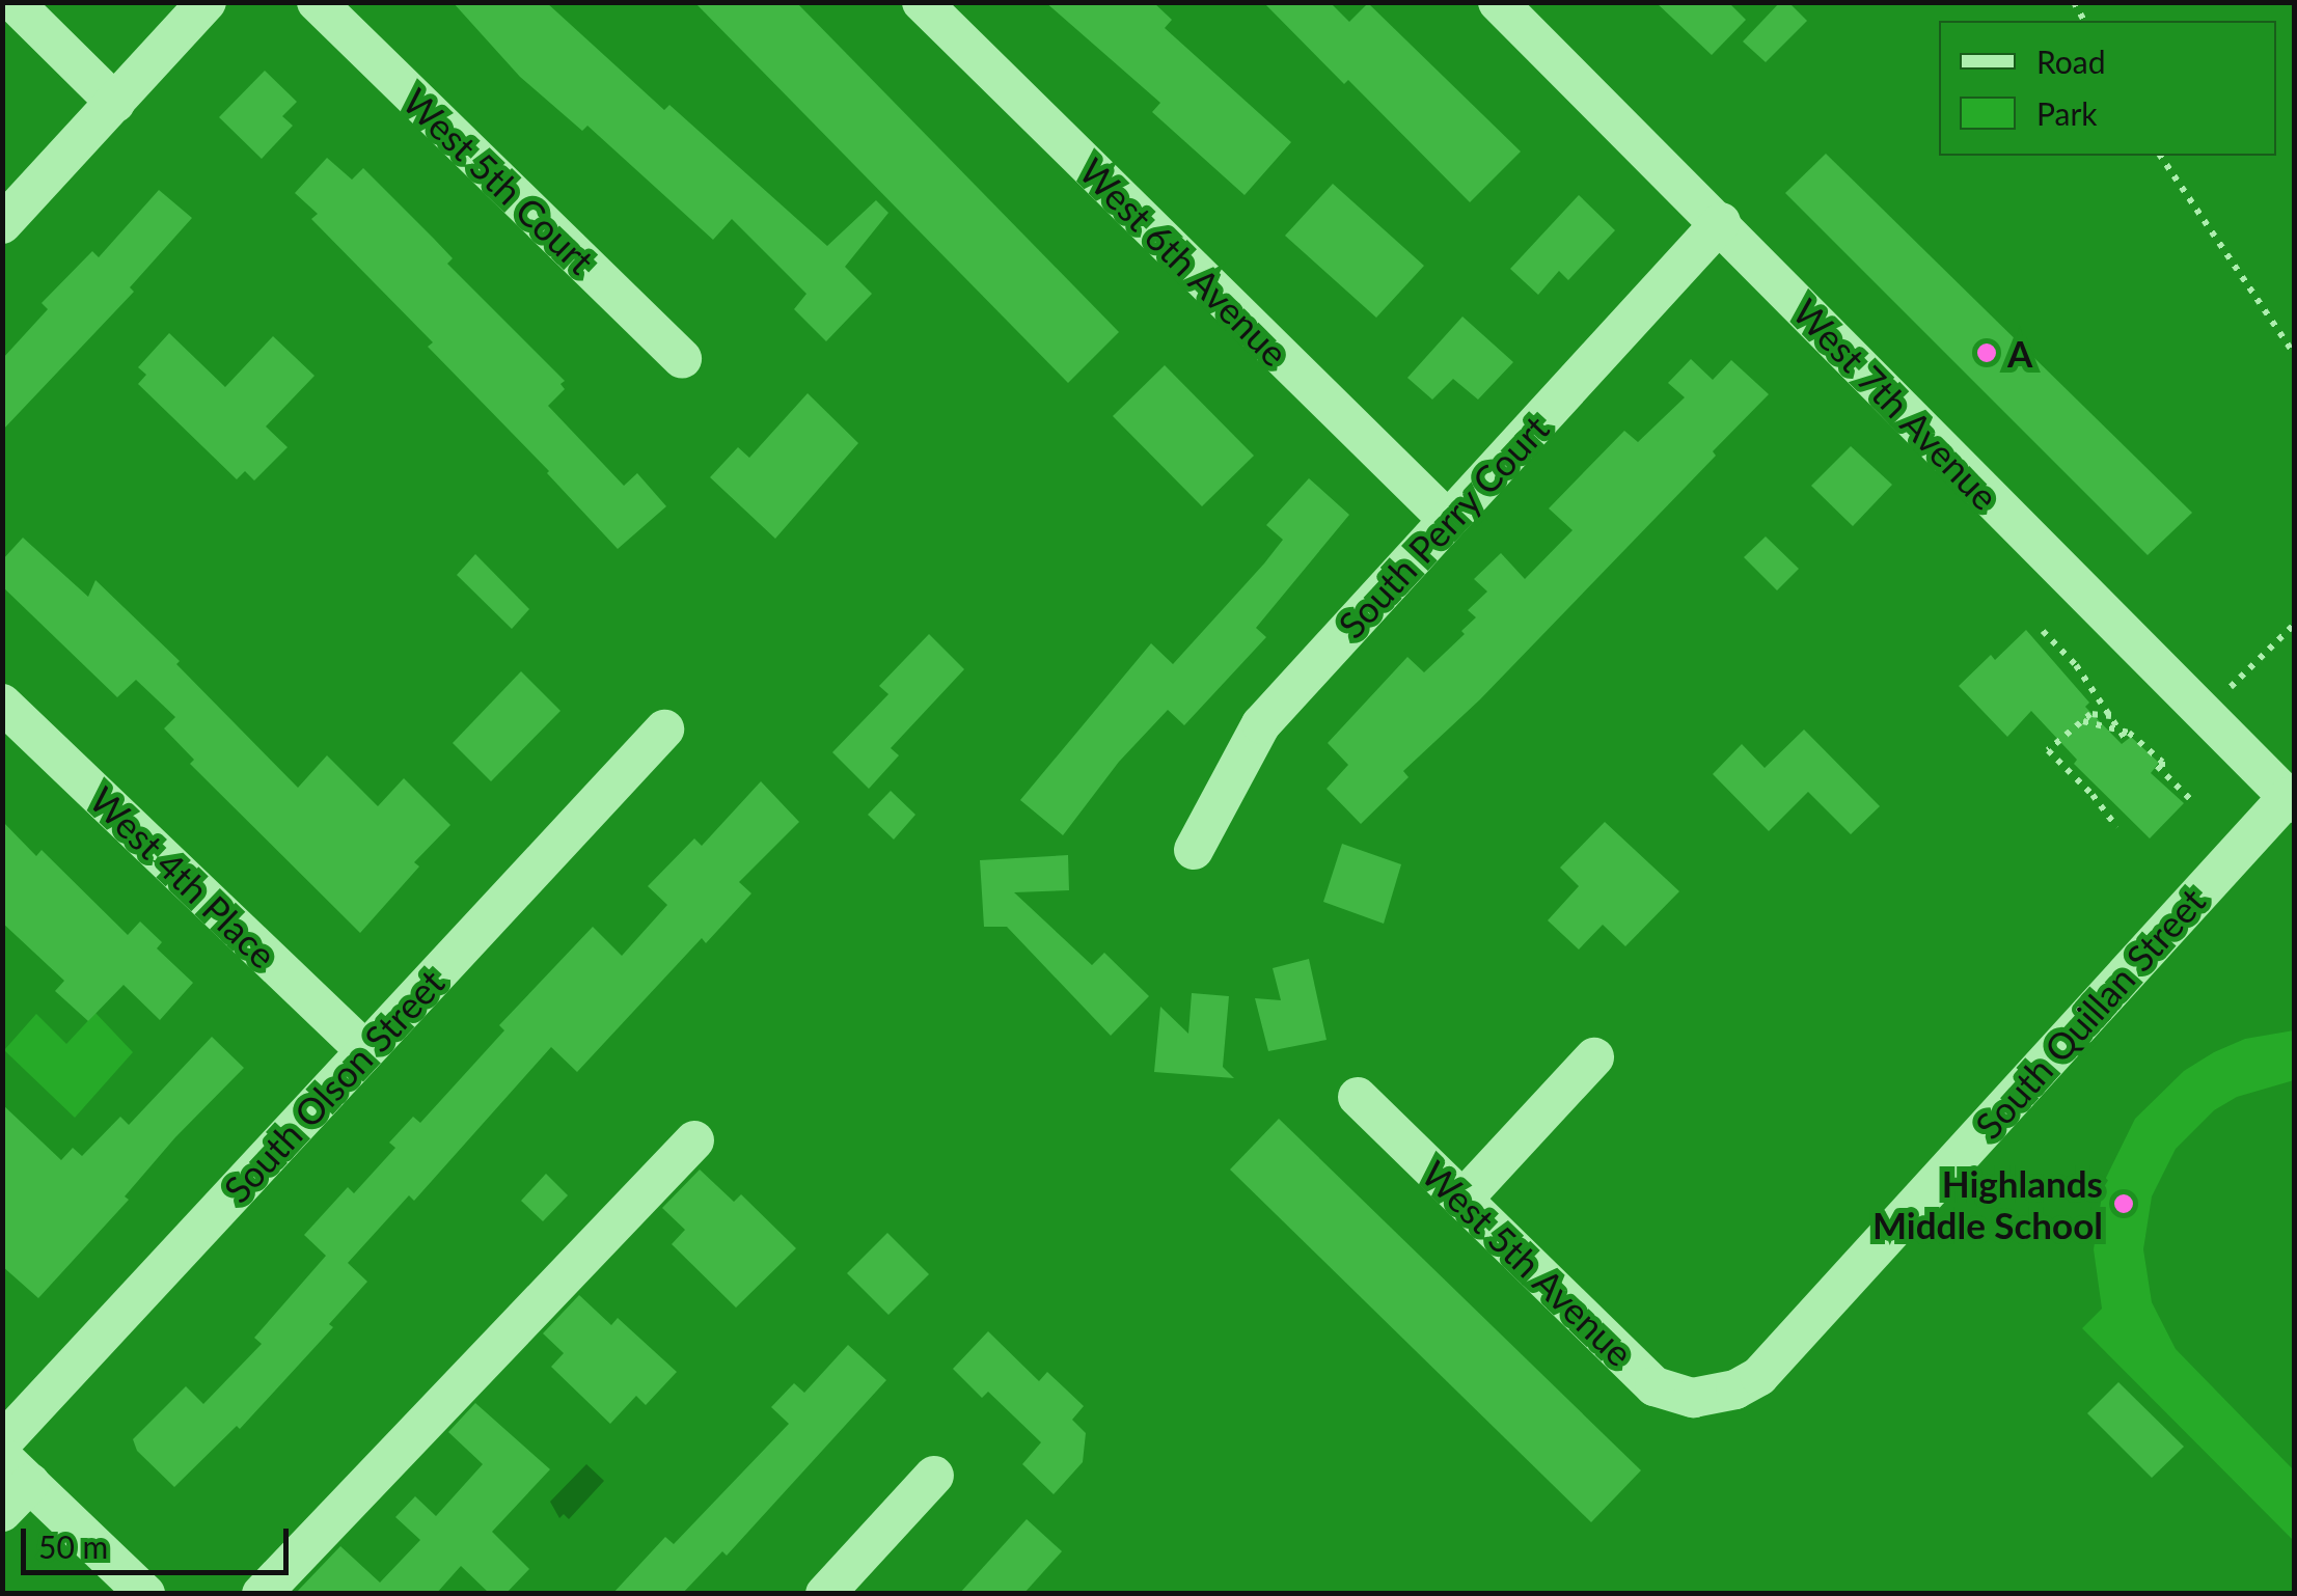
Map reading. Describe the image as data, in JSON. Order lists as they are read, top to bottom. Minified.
{"streets":{"street":["West 5th Court","West 6th Avenue","West 7th Avenue","South Perry Court","West 4th Place","South Quillan Street","South Olson Street","West 5th Avenue"]},"crossings":[["West 6th Avenue","South Perry Court"],["West 7th Avenue","South Perry Court"],["West 7th Avenue","South Quillan Street"],["West 4th Place","South Olson Street"],["South Quillan Street","West 5th Avenue"]],"places":["A","Highlands Middle School"],"legend":["Road","Park"],"scale_bar":"50 m"}
